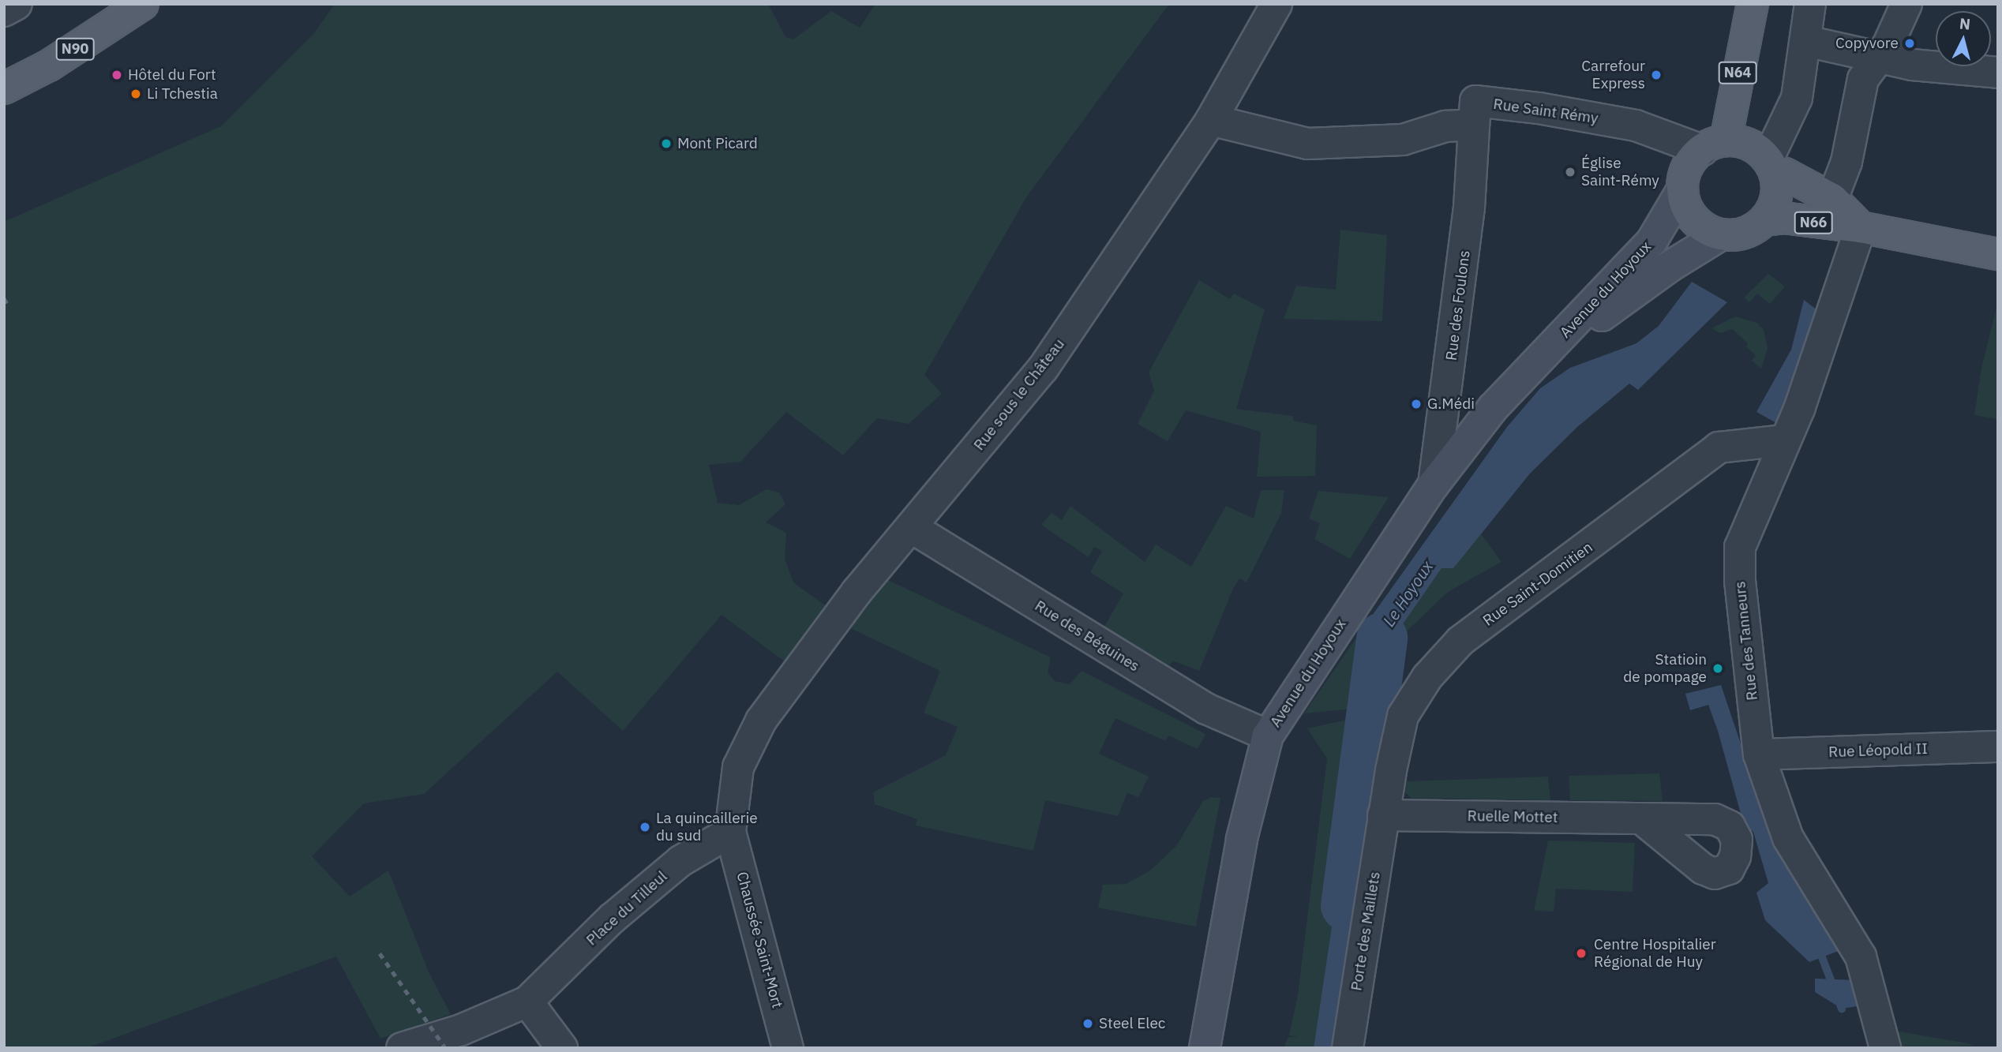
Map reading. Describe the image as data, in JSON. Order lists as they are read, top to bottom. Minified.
{"streets":{"main road":["N90","N64","Rue Saint Rémy","N66","Avenue du Hoyoux"],"street":["Rue des Foulons","Rue sous le Château","Rue Saint-Domitien","Rue des Béguines","Rue des Tanneurs","Rue Léopold II","Ruelle Mottet","Place du Tilleul","Porte des Maillets","Chaussée Saint-Mort"]},"crossings":[["N64","Rue Saint Rémy"],["N64","N66"],["N64","Avenue du Hoyoux"],["Rue Saint Rémy","N66"],["Rue Saint Rémy","Avenue du Hoyoux"],["Rue Saint Rémy","Rue des Foulons"],["N66","Avenue du Hoyoux"],["N66","Rue des Tanneurs"],["Avenue du Hoyoux","Rue des Foulons"],["Avenue du Hoyoux","Rue des Béguines"],["Rue sous le Château","Rue des Béguines"],["Rue sous le Château","Place du Tilleul"],["Rue sous le Château","Chaussée Saint-Mort"],["Rue Saint-Domitien","Rue des Tanneurs"],["Rue Saint-Domitien","Ruelle Mottet"],["Rue Saint-Domitien","Porte des Maillets"],["Rue des Tanneurs","Rue Léopold II"],["Ruelle Mottet","Porte des Maillets"],["Place du Tilleul","Chaussée Saint-Mort"]],"water":["Le Hoyoux"],"places":["Copyvore","Hôtel du Fort","Carrefour Express","Li Tchestia","Mont Picard","Église Saint-Rémy","G.Médi","Statioin de pompage","La quincaillerie du sud","Centre Hospitalier Régional de Huy","Steel Elec"],"north":"top"}
